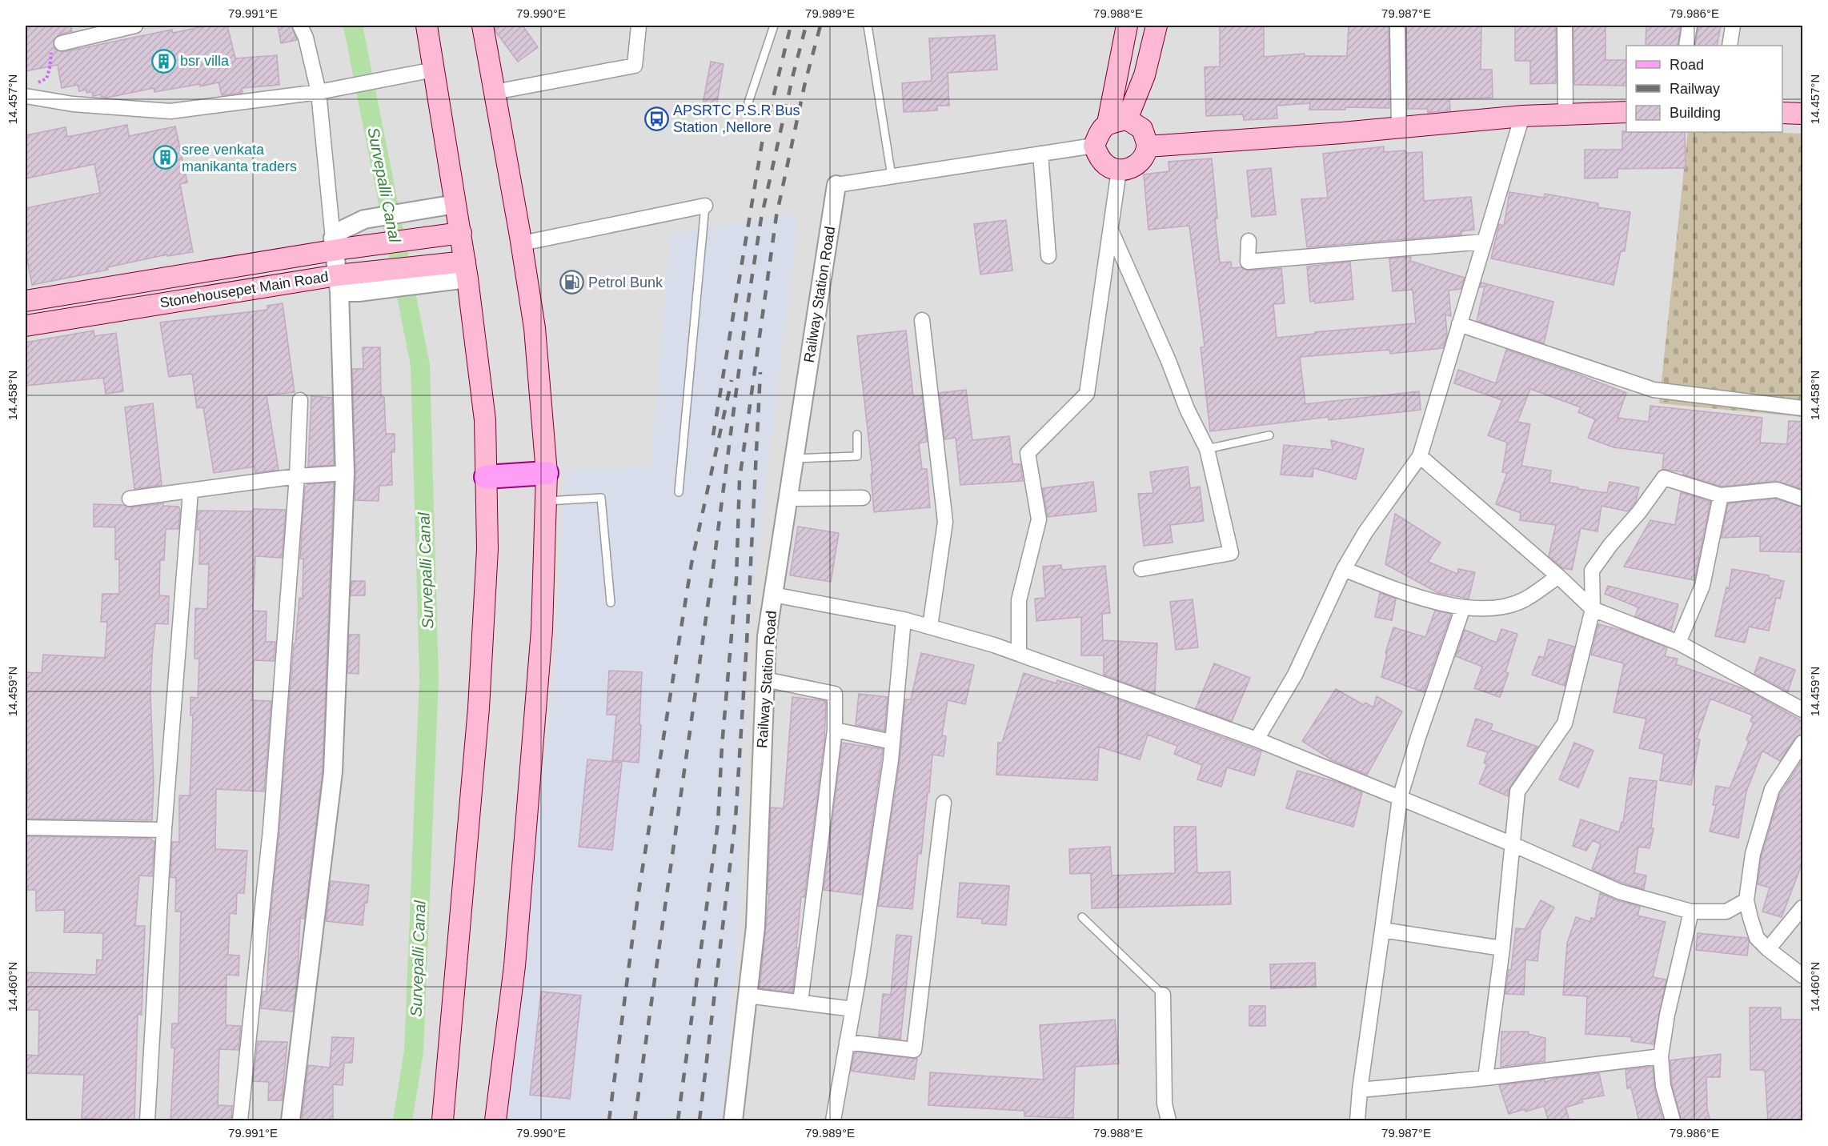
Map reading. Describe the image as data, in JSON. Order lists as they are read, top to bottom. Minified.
{"streets":{"main road":["Stonehousepet Main Road"],"street":["Railway Station Road"]},"water":["Survepalli Canal"],"places":{"building":["bsr villa","sree venkata manikanta traders"],"bus stop":["APSRTC P.S.R Bus Station ,Nellore"],"fuel station":["Petrol Bunk"]},"legend":["Road","Railway","Building"],"coordinates":["79.991°E","79.990°E","79.989°E","79.988°E","79.987°E","79.986°E","14.457°N","14.458°N","14.459°N","14.460°N"]}
